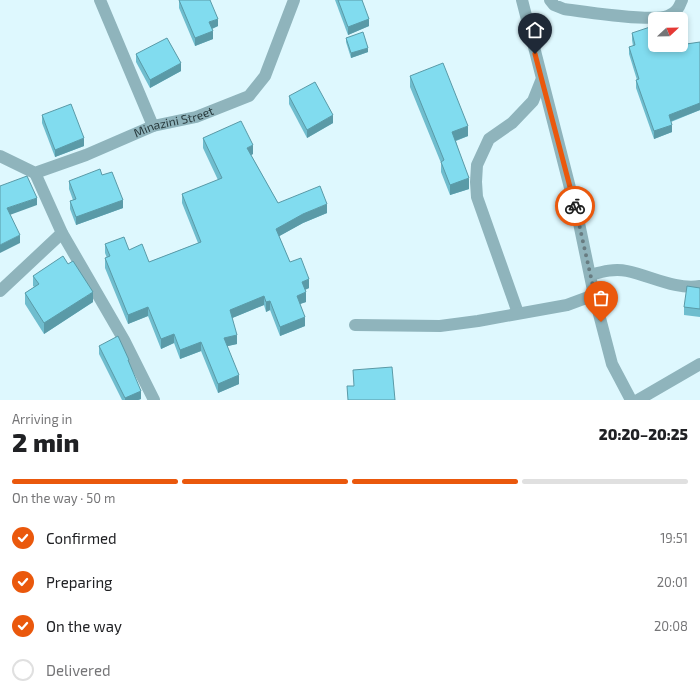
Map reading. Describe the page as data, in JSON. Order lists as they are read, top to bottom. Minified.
{"streets":{"street":["Minazini Street"]},"north":"right","page":{"heading":["2 min","Arriving in","20:20–20:25"],"bar":"On the way · 50 m","list":[["Confirmed","19:51"],["Preparing","20:01"],["On the way","20:08"],"Delivered"]}}
